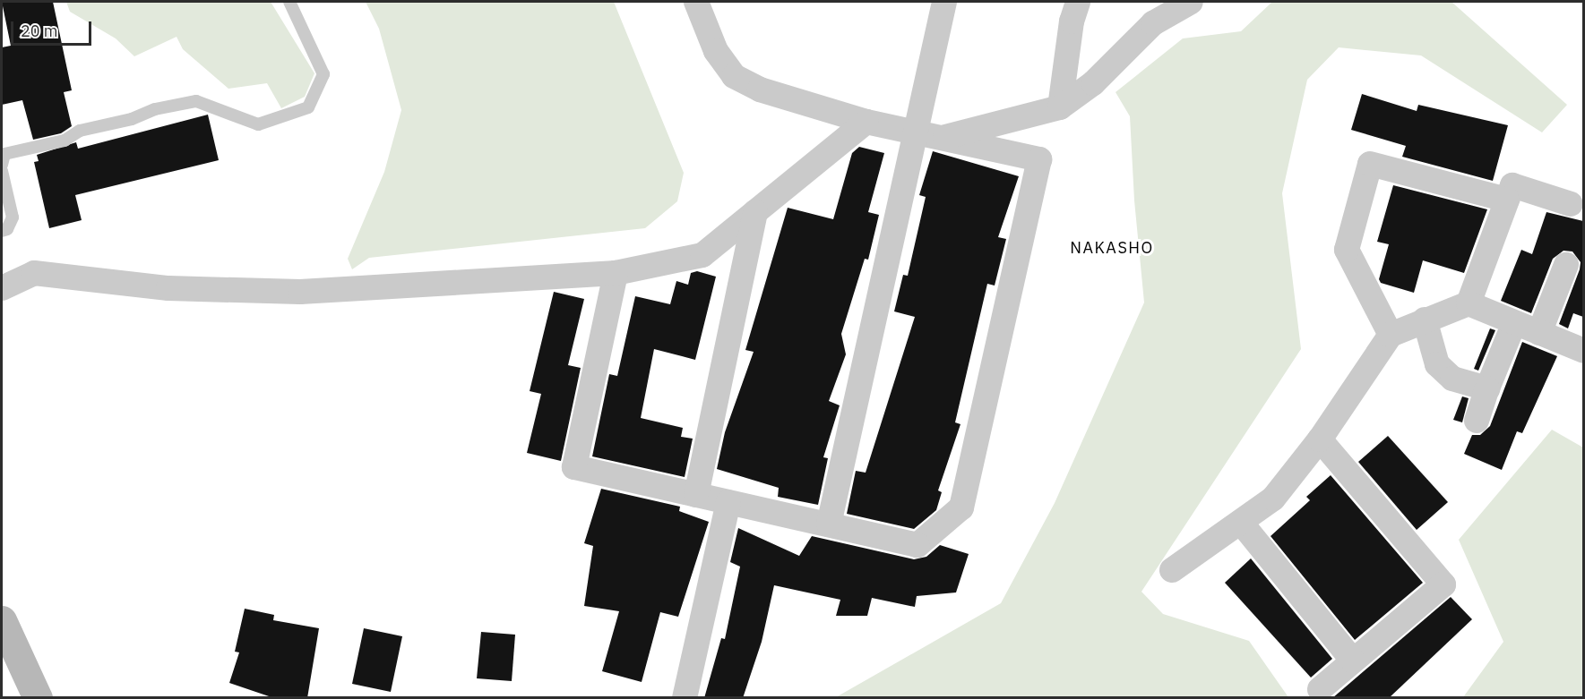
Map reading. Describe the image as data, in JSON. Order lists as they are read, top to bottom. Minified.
{"districts":["NAKASHO"],"scale_bar":"20 m"}
